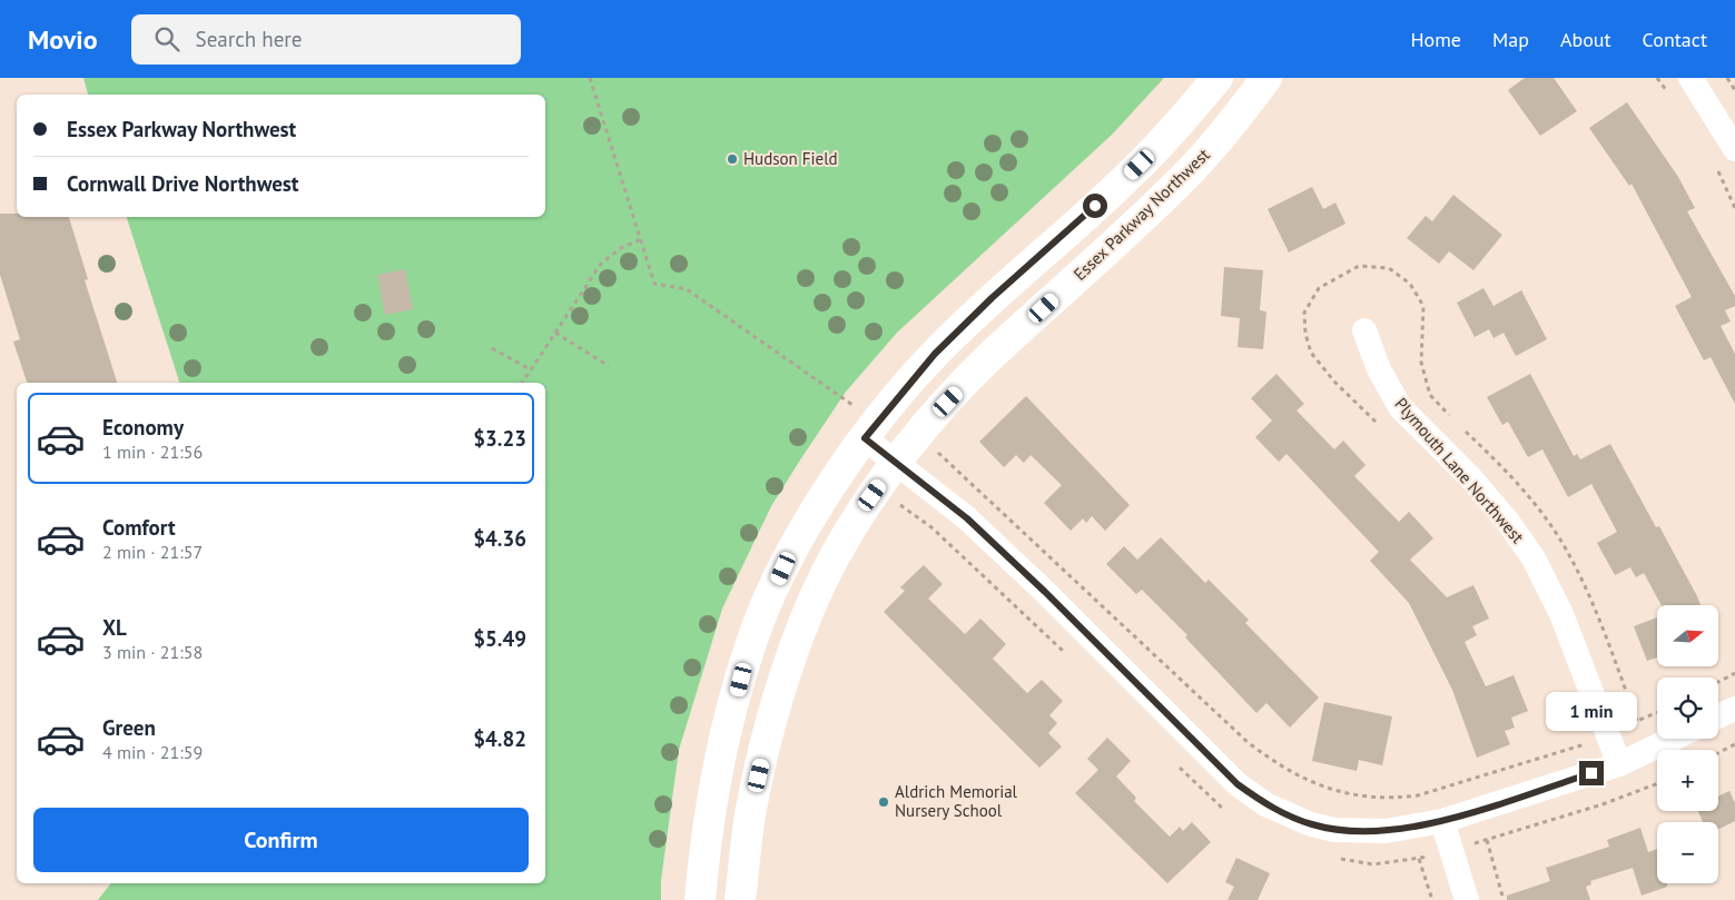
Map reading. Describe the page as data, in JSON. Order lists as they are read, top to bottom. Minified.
{"streets":{"street":["Essex Parkway Northwest","Plymouth Lane Northwest"]},"places":["Hudson Field","Aldrich Memorial Nursery School"],"north":"right","page":{"header":"Movio","search":"Search here","nav":["Home","Map","About","Contact"],"banner":["Essex Parkway Northwest","Cornwall Drive Northwest"],"list":[{"name":"Economy","note":"1 min · 21:56","value":"$3.23"},{"name":"Comfort","note":"2 min · 21:57","value":"$4.36"},{"name":"XL","note":"3 min · 21:58","value":"$5.49"},{"name":"Green","note":"4 min · 21:59","value":"$4.82"}],"map_buttons":["+","−"],"bubble":"1 min","buttons":"Confirm"}}
